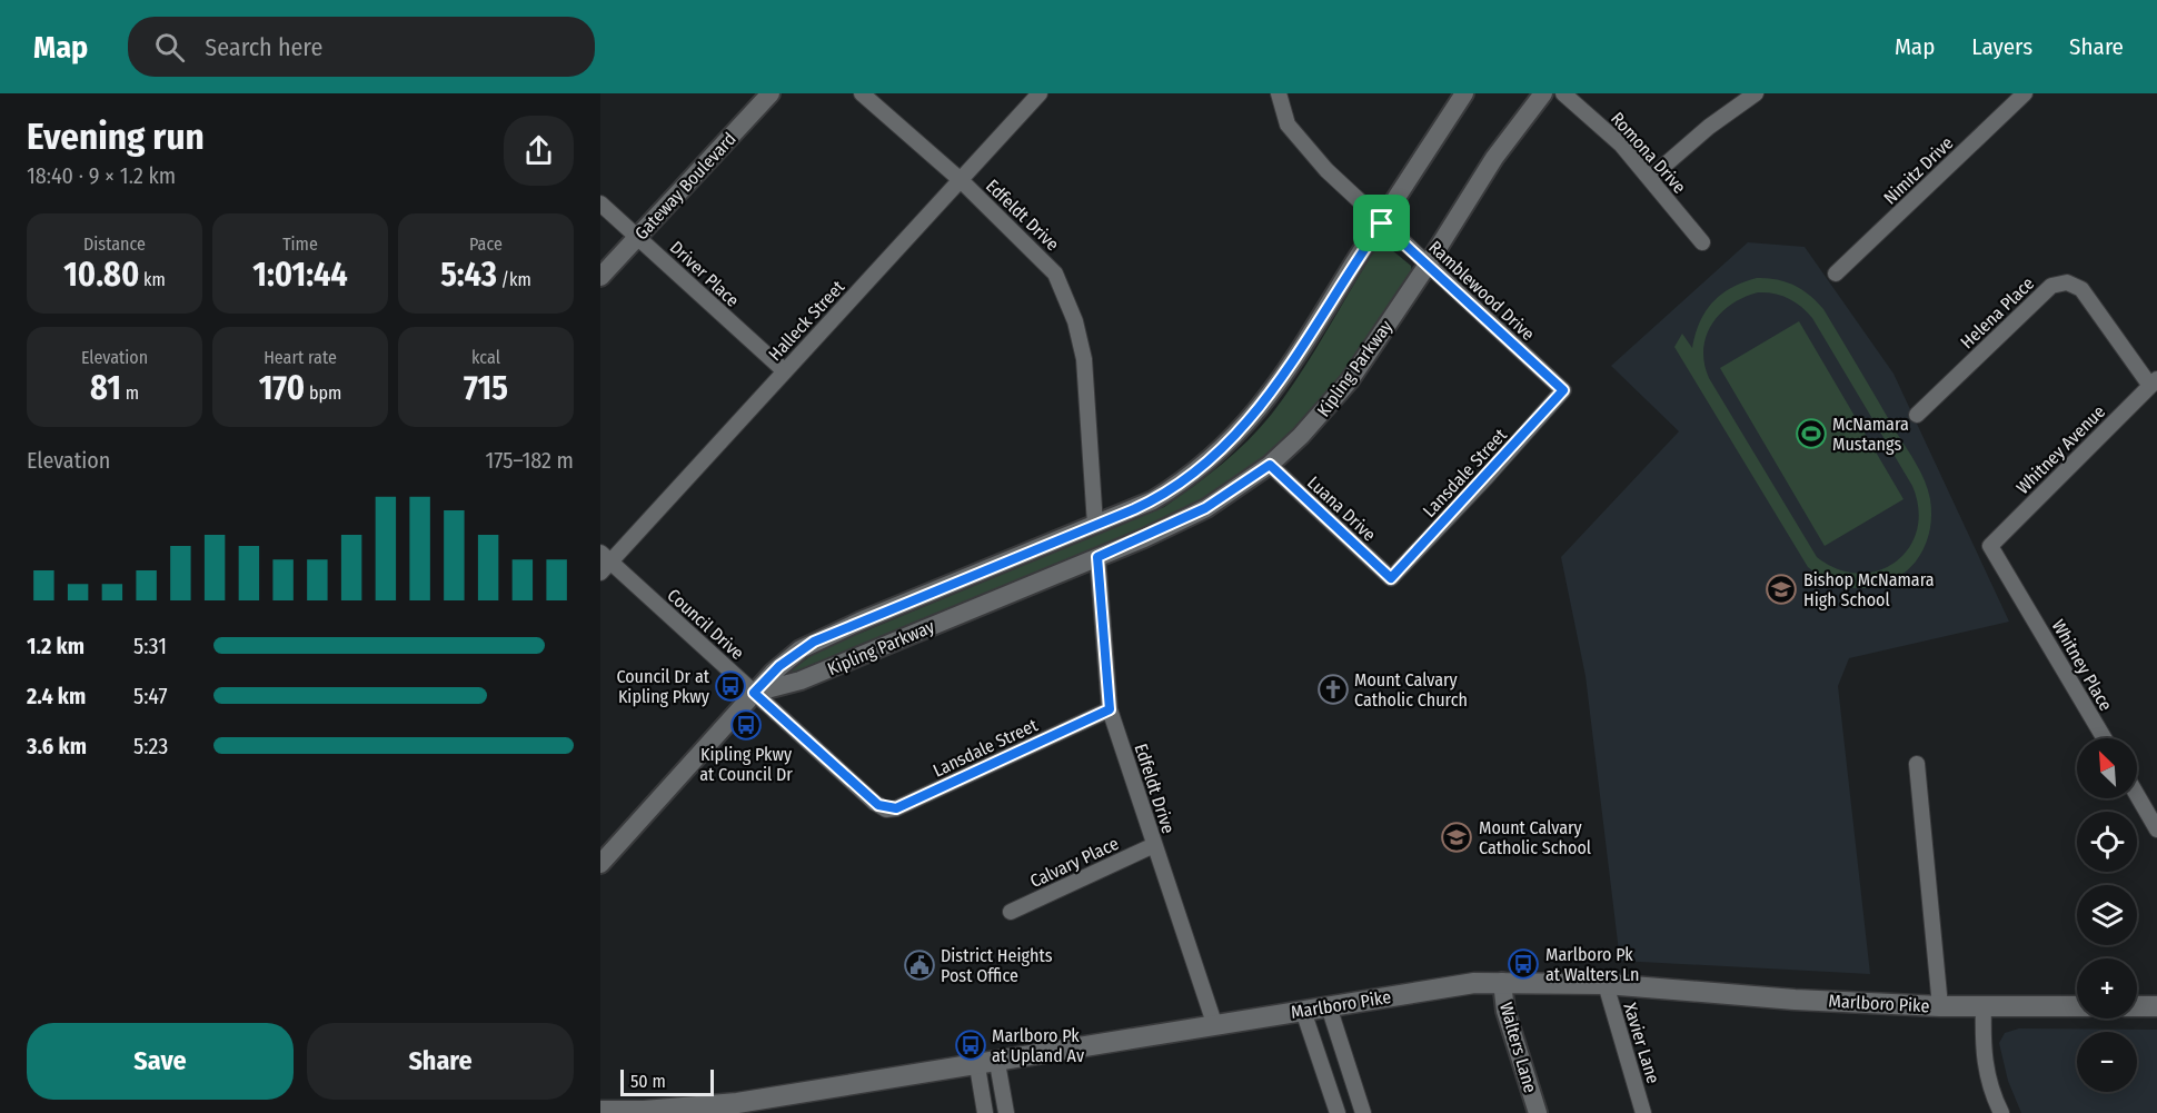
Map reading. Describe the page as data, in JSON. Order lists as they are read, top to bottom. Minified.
{"streets":{"main road":["Marlboro Pike"],"street":["Romona Drive","Nimitz Drive","Gateway Boulevard","Edfeldt Drive","Driver Place","Ramblewood Drive","Helena Place","Halleck Street","Kipling Parkway","Whitney Avenue","Lansdale Street","Luana Drive","Council Drive","Whitney Place","Calvary Place","Xavier Lane","Walters Lane"]},"crossings":[["Gateway Boulevard","Driver Place"],["Edfeldt Drive","Halleck Street"],["Edfeldt Drive","Kipling Parkway"],["Edfeldt Drive","Lansdale Street"],["Edfeldt Drive","Calvary Place"],["Edfeldt Drive","Marlboro Pike"],["Driver Place","Halleck Street"],["Ramblewood Drive","Kipling Parkway"],["Ramblewood Drive","Lansdale Street"],["Helena Place","Whitney Avenue"],["Halleck Street","Council Drive"],["Kipling Parkway","Luana Drive"],["Kipling Parkway","Council Drive"],["Whitney Avenue","Whitney Place"],["Lansdale Street","Luana Drive"],["Lansdale Street","Council Drive"],["Marlboro Pike","Xavier Lane"],["Marlboro Pike","Walters Lane"]],"places":{"sports":["McNamara Mustangs"],"school or university":["Bishop McNamara High School","Mount Calvary Catholic School"],"bus stop":["Council Dr at Kipling Pkwy","Kipling Pkwy at Council Dr","Marlboro Pk at Walters Ln","Marlboro Pk at Upland Av"],"church":["Mount Calvary Catholic Church"],"public building":["District Heights Post Office"]},"scale_bar":"50 m","north":"top left","page":{"header":"Map","search":"Search here","nav":["Map","Layers","Share"],"heading":["Evening run","18:40 · 9 × 1.2 km"],"stats":[["Distance","10.80 km"],["Time","1:01:44"],["Pace","5:43 /km"],["Elevation","81 m"],["Heart rate","170 bpm"],["kcal","715"]],"chart":["Elevation","175–182 m"],"list":[{"name":"1.2 km","note":"5:31"},{"name":"2.4 km","note":"5:47"},{"name":"3.6 km","note":"5:23"}],"map_buttons":["+","−"],"buttons":["Save","Share"],"scale":"50 m"}}
